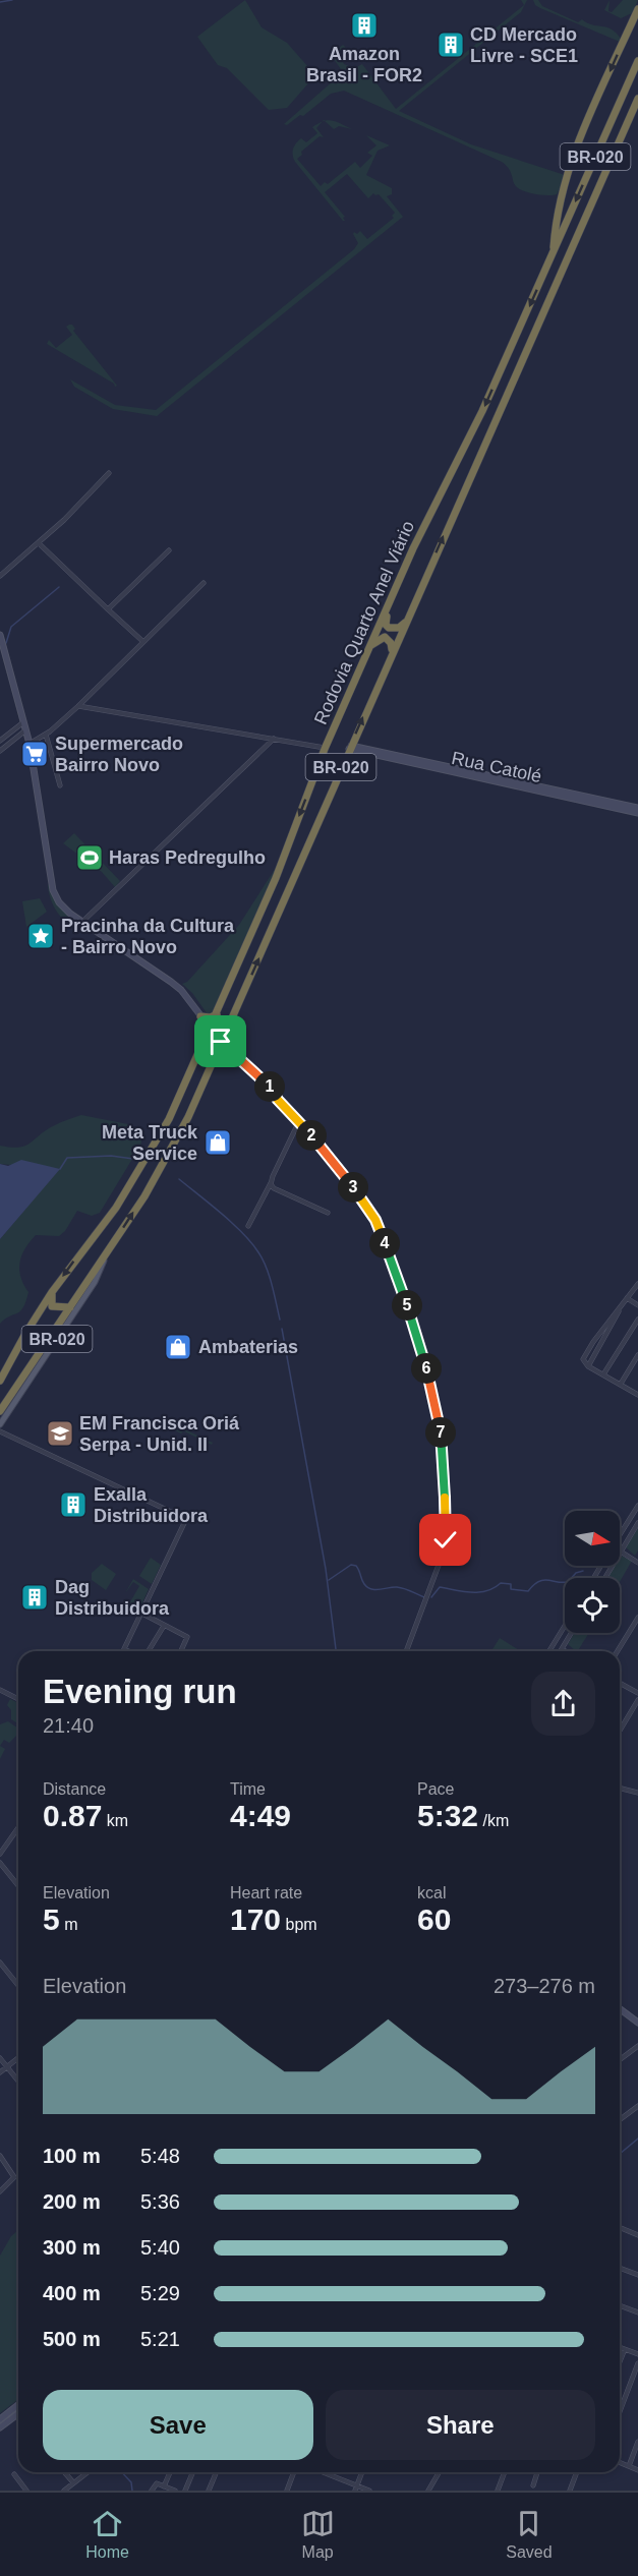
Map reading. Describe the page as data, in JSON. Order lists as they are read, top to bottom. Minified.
{"streets":{"highway":["BR-020","Rodovia Quarto Anel Viário"],"street":["Rua Catolé"]},"crossings":[["BR-020","Rodovia Quarto Anel Viário"],["Rodovia Quarto Anel Viário","Rua Catolé"]],"places":{"building":["Amazon Brasil - FOR2","CD Mercado Livre - SCE1","Exalla Distribuidora","Dag Distribuidora"],"supermarket":["Supermercado Bairro Novo"],"sports":["Haras Pedregulho"],"place":["Pracinha da Cultura - Bairro Novo"],"shop":["Meta Truck Service","Ambaterias"],"school or university":["EM Francisca Oriá Serpa - Unid. II"]},"north":"right","page":{"pins":["1","2","3","4","5","6","7"],"heading":["Evening run","21:40"],"stats":[["Distance","0.87 km"],["Time","4:49"],["Pace","5:32 /km"],["Elevation","5 m"],["Heart rate","170 bpm"],["kcal","60"]],"chart":["Elevation","273–276 m"],"list":[{"name":"100 m","note":"5:48"},{"name":"200 m","note":"5:36"},{"name":"300 m","note":"5:40"},{"name":"400 m","note":"5:29"},{"name":"500 m","note":"5:21"}],"buttons":["Save","Share"],"tabs":["Home","Map","Saved"]}}
